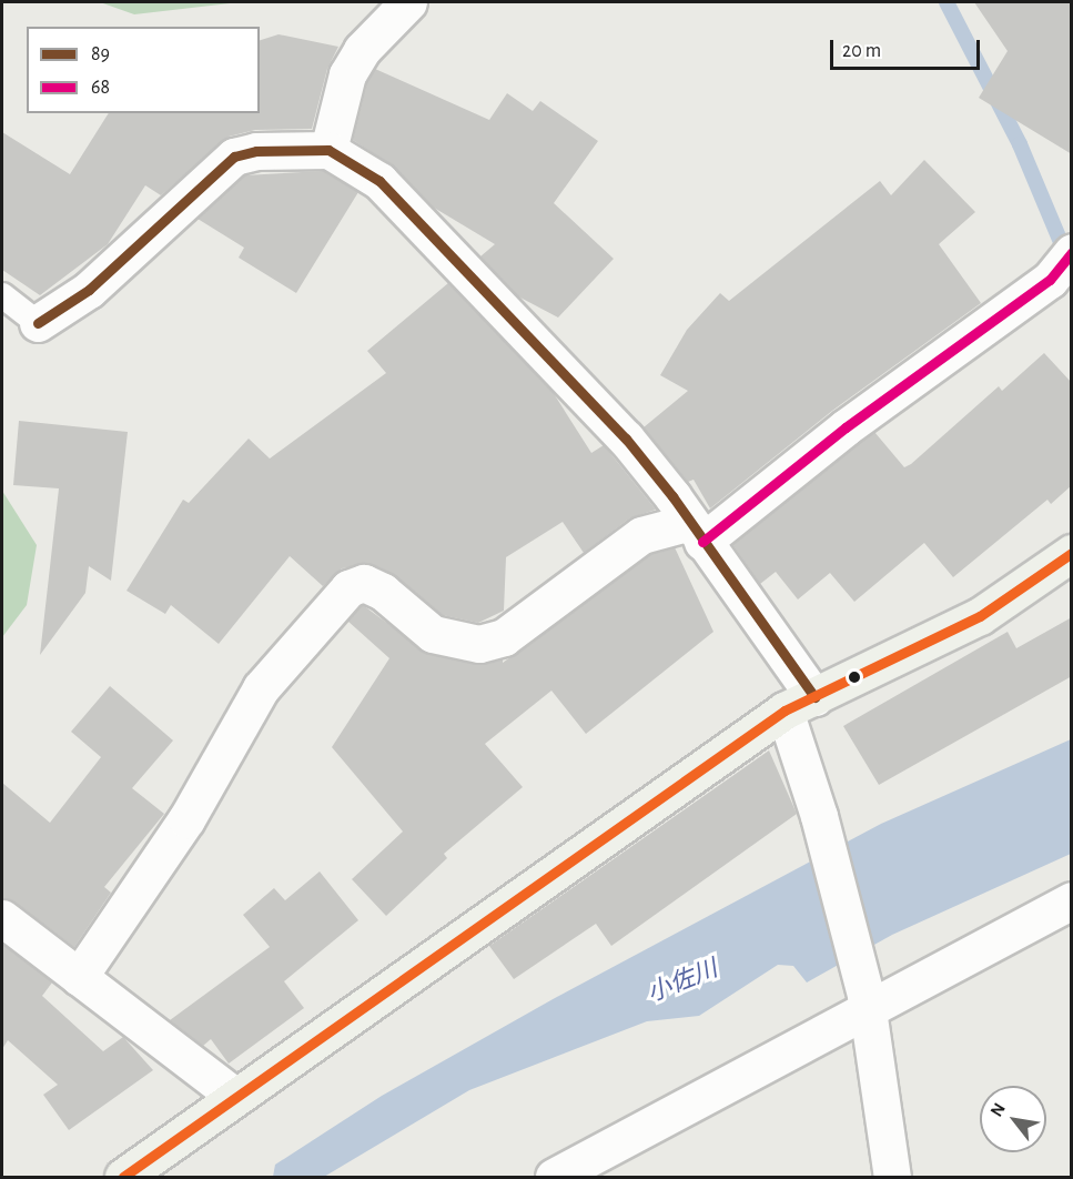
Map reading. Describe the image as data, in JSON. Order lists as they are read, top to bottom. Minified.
{"water":["小佐川"],"lines":["transit line 89","transit line 68"],"legend":["89","68"],"scale_bar":"20 m","north":"top left"}
